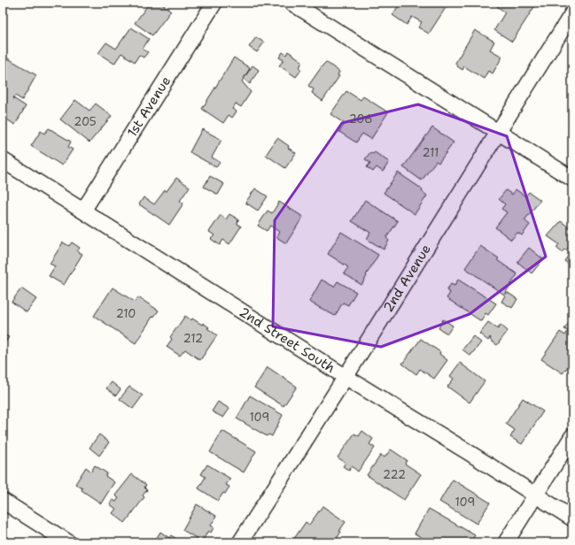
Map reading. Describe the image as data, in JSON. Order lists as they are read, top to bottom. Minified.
{"streets":{"street":["1st Avenue","2nd Avenue","2nd Street South"]},"crossings":[["1st Avenue","2nd Street South"],["2nd Avenue","2nd Street South"]],"house_numbers":["206","205","211","210","212","109","222","109"]}
